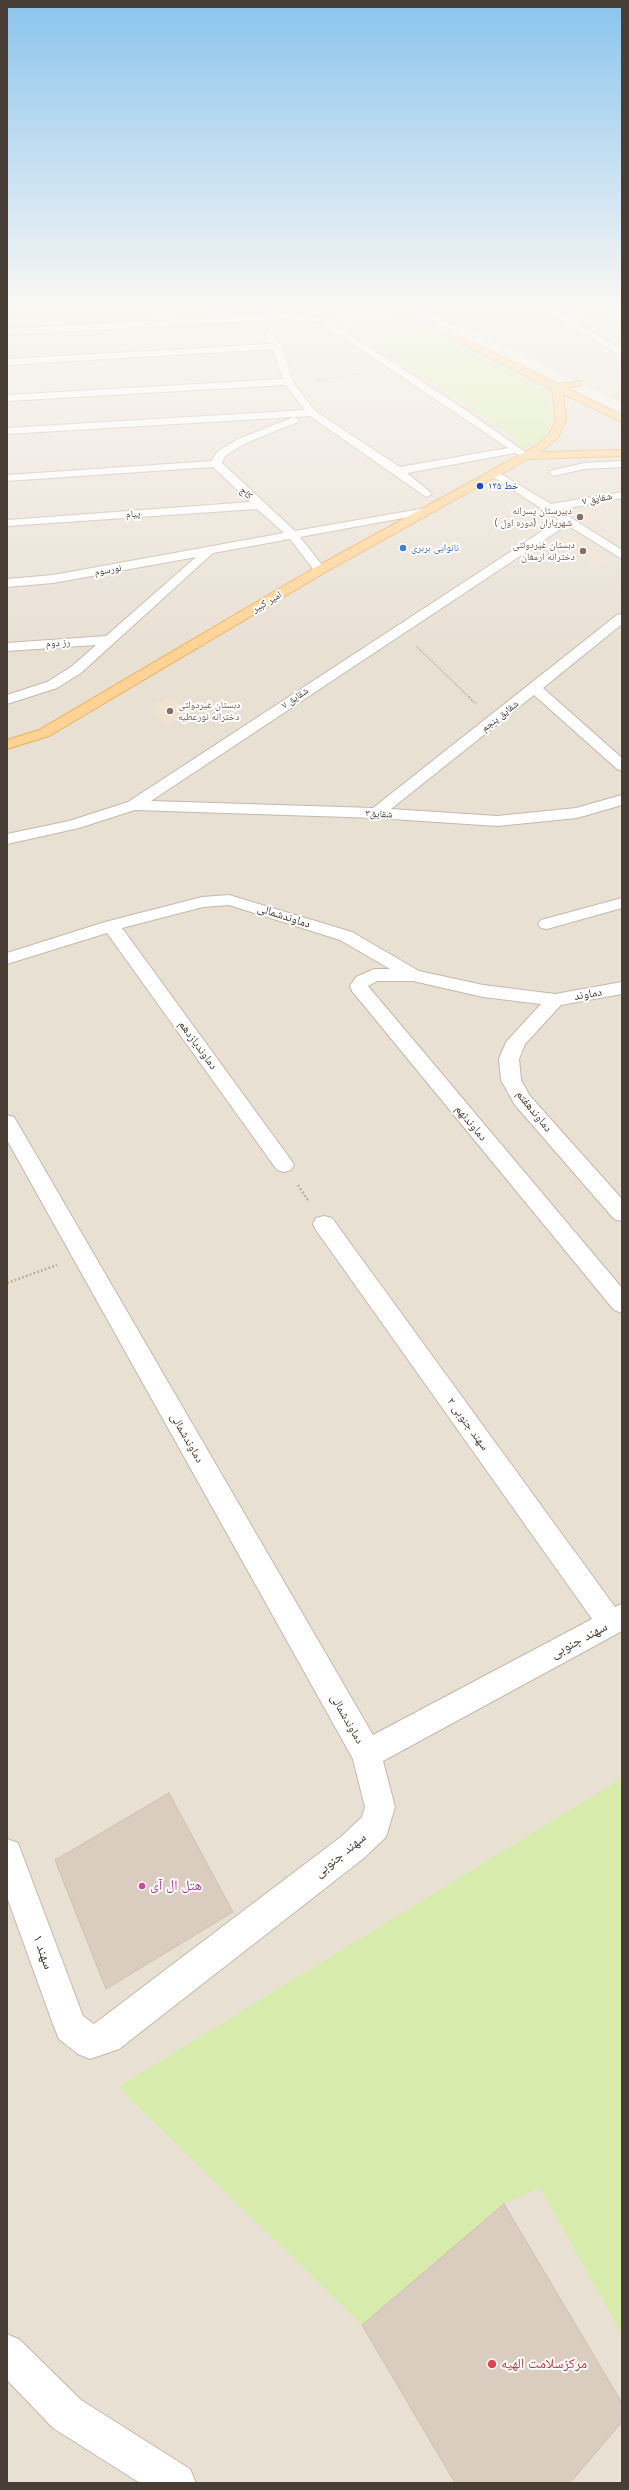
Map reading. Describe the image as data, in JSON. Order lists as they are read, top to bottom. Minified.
{"streets":{"main road":["امیر کبیر"],"street":["کاج","شقایق ۷","پیام","نورسوم","رز دوم","شقایق پنجم","شقایق۳","دماوندشمالی","دماوند","دماوندیازدهم","دماوندهفتم","دماوندنهم","سهند جنوبی ۲","سهند جنوبی","سهند ۱"]},"crossings":[["کاج","پیام"],["کاج","امیر کبیر"],["شقایق ۷","شقایق۳"],["شقایق پنجم","شقایق۳"],["دماوندشمالی","دماوند"],["دماوندشمالی","دماوندیازدهم"],["دماوندشمالی","دماوندهفتم"],["دماوندشمالی","دماوندنهم"],["دماوندشمالی","سهند جنوبی"],["دماوند","دماوندهفتم"],["سهند جنوبی ۲","سهند جنوبی"],["سهند جنوبی","سهند ۱"]],"places":["خط ۱۴۵","دبیرستان پسرانه شهریاران (دوره اول )","نانوایی بربری","دبستان غیردولتی دخترانه ارمغان","دبستان غیردولتی دخترانه نورعطیه","هتل ال آی","مرکزسلامت الهیه"]}
